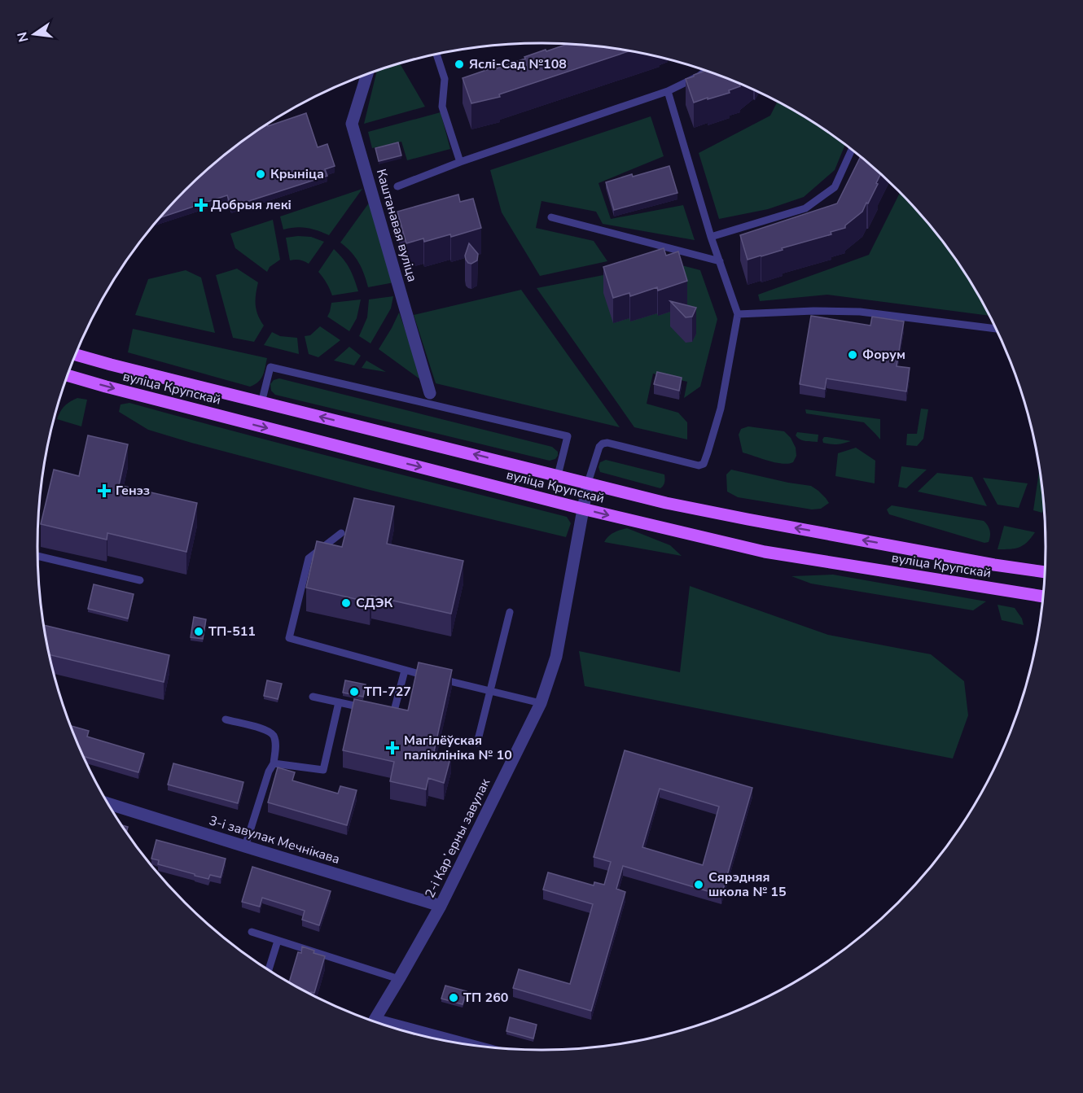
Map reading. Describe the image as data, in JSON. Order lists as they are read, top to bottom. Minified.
{"streets":{"main road":["вуліца Крупскай"],"street":["Каштанавая вуліца","2-і Карʼерны завулак","3-і завулак Мечнікава"]},"crossings":[["вуліца Крупскай","2-і Карʼерны завулак"],["2-і Карʼерны завулак","3-і завулак Мечнікава"]],"places":{"other":["Яслі-Сад №108","Крыніца","Форум","СДЭК","ТП-511","ТП-727","Сярэдняя школа № 15","ТП 260"],"health":["Добрыя лекі","Генэз","Магілёўская паліклініка № 10"]},"north":"left"}
